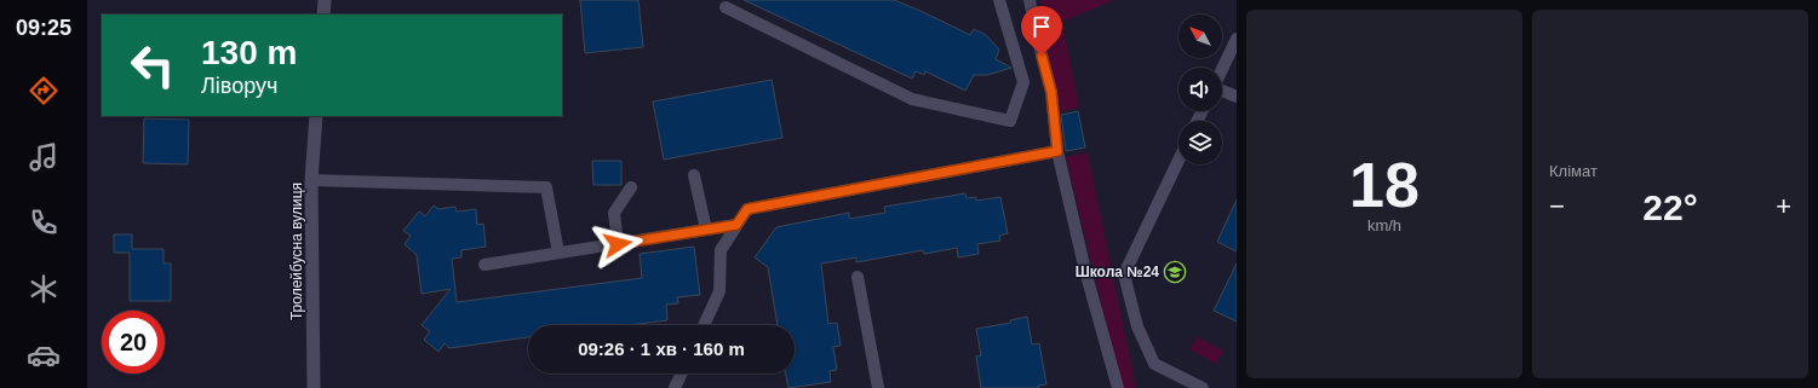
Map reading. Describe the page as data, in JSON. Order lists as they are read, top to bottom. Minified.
{"streets":{"street":["Тролейбусна вулиця"]},"places":{"school or university":["Школа №24"]},"north":"top left","page":{"tabs":"09:25","tile":[["18","km/h"],"Клімат"],"turn":["130 m","Ліворуч"],"heat":["−","22°","+"],"limit":"20","trip":"09:26 · 1 хв · 160 m"}}
